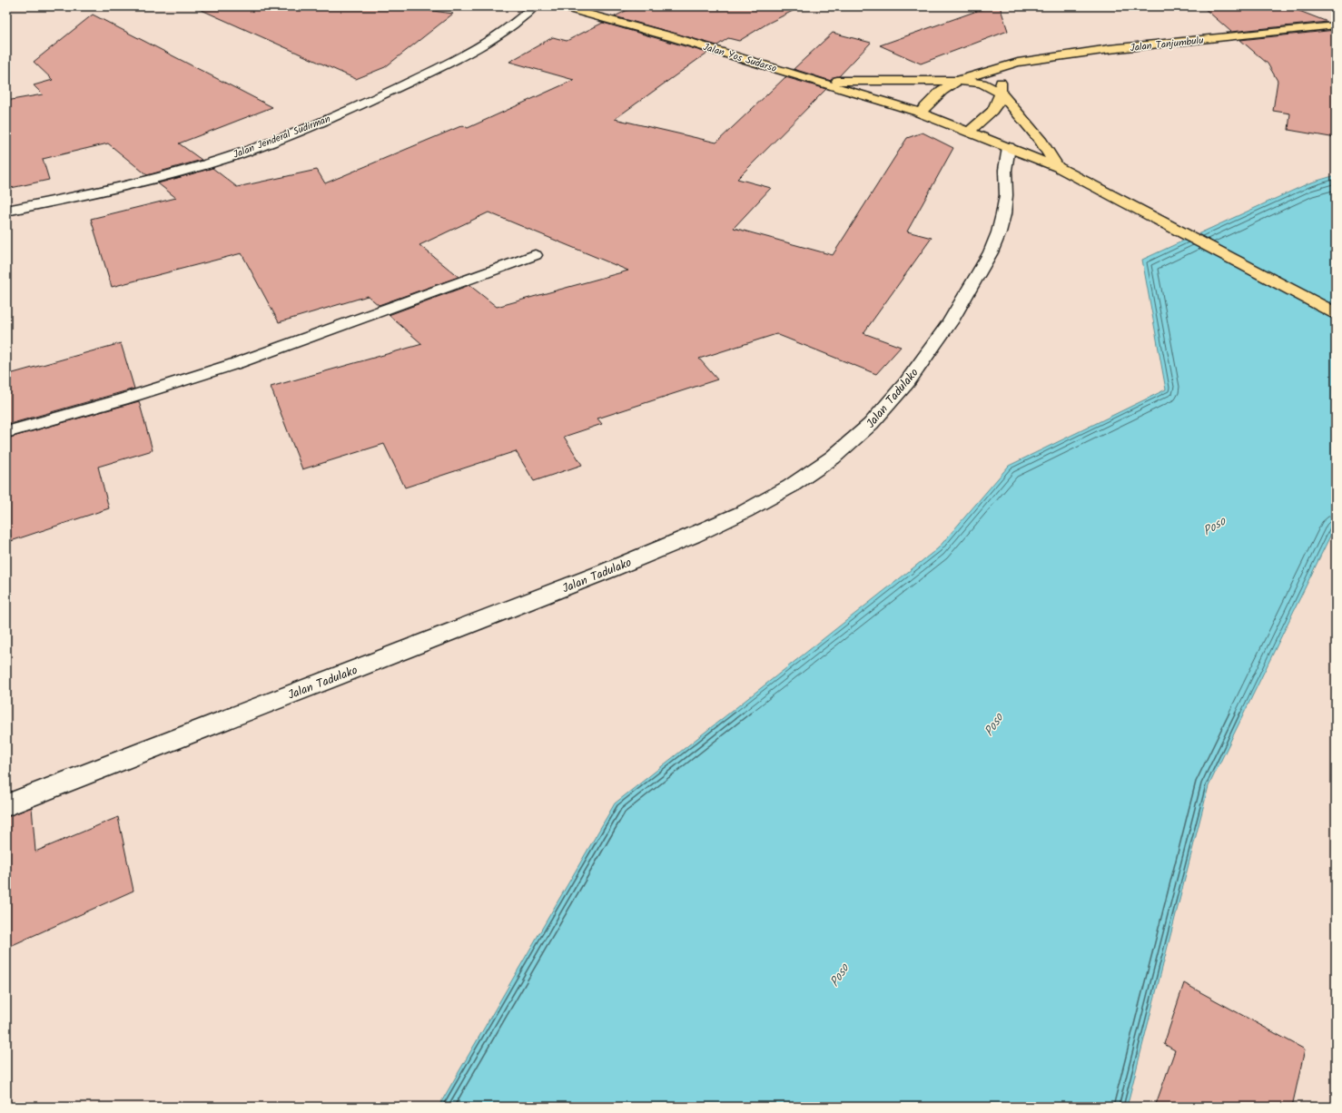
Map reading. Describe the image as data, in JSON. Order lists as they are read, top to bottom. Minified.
{"streets":{"main road":["Jalan Tanjumbulu","Jalan Yos Sudarso"],"street":["Jalan Jenderal Sudirman","Jalan Tadulako"]},"crossings":[["Jalan Yos Sudarso","Jalan Tadulako"]],"water":["Poso"]}
